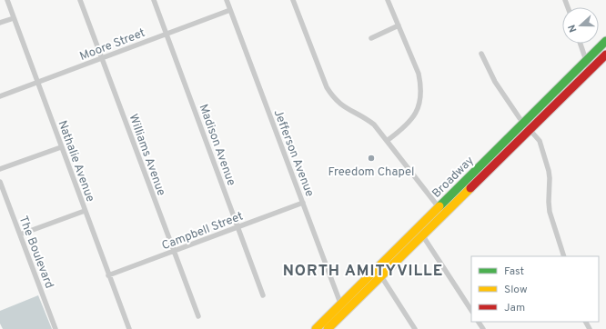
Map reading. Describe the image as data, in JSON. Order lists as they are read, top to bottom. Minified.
{"streets":{"main road":["Broadway"],"street":["Moore Street","Madison Avenue","Jefferson Avenue","Williams Avenue","Nathalie Avenue","Campbell Street","The Boulevard"]},"crossings":[["Moore Street","Madison Avenue"],["Moore Street","Jefferson Avenue"],["Moore Street","Williams Avenue"],["Moore Street","Nathalie Avenue"],["Madison Avenue","Campbell Street"],["Jefferson Avenue","Broadway"],["Jefferson Avenue","Campbell Street"],["Williams Avenue","Campbell Street"],["Nathalie Avenue","Campbell Street"]],"districts":["NORTH AMITYVILLE"],"places":["Freedom Chapel"],"legend":["Fast","Slow","Jam"],"north":"left"}
